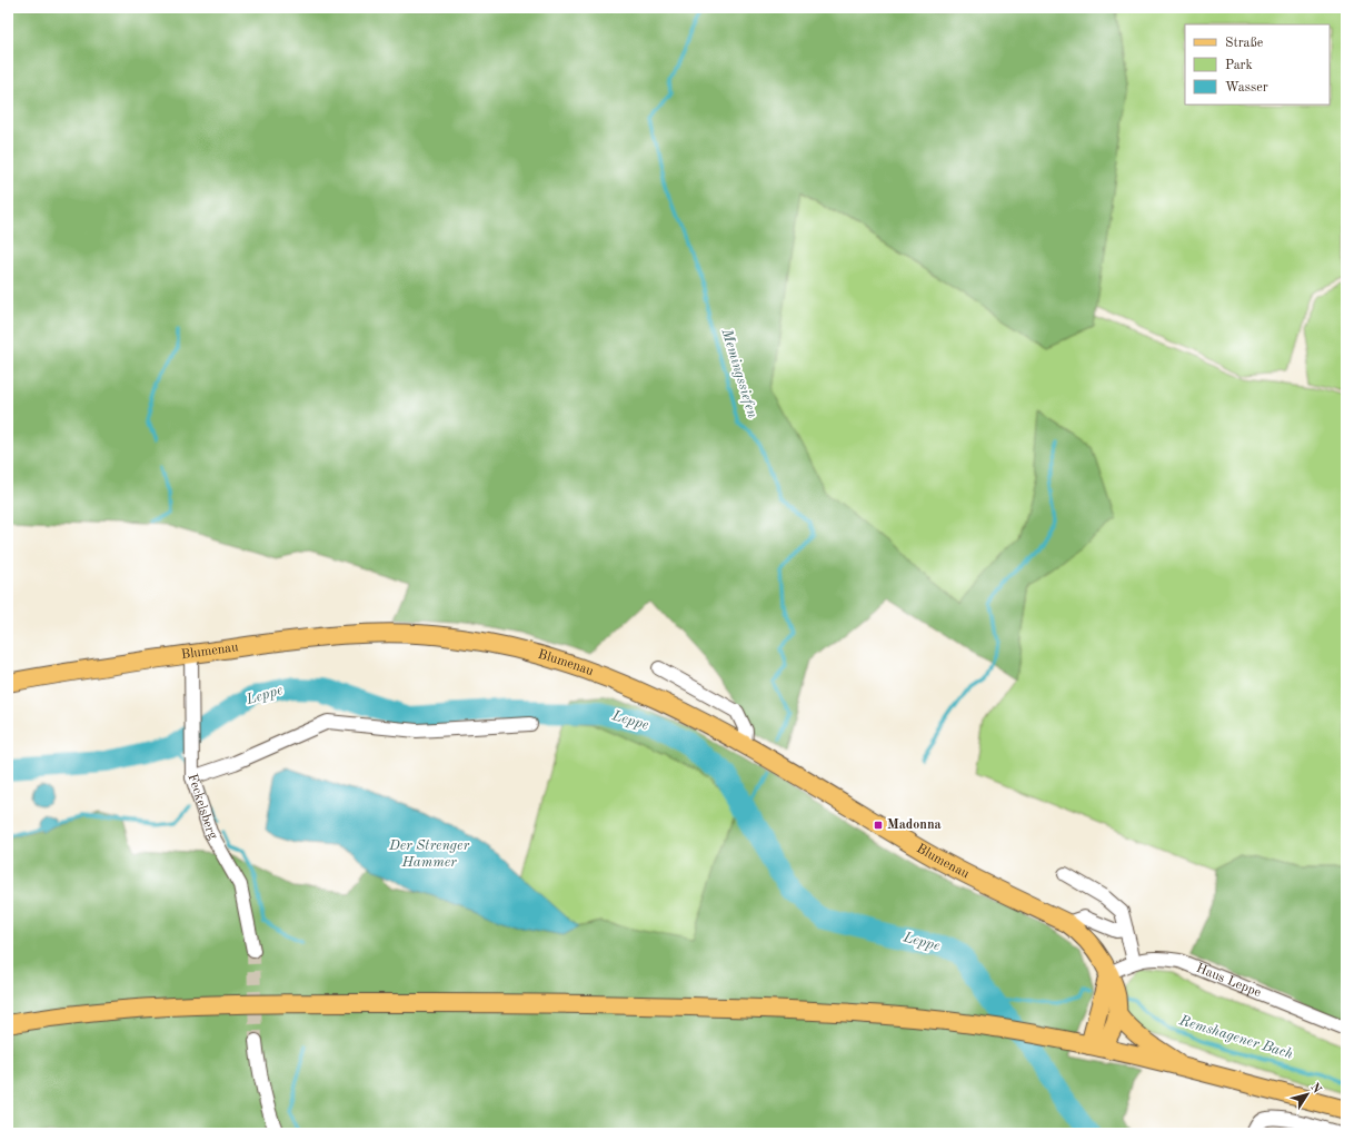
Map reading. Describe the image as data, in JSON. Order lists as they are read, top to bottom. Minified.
{"streets":{"main road":["Blumenau"],"street":["Feckelsberg","Haus Leppe"]},"crossings":[["Blumenau","Feckelsberg"],["Blumenau","Haus Leppe"]],"water":["Memingssiefen","Leppe","Der Strenger Hammer","Remshagener Bach"],"places":{"transit":["Madonna"]},"legend":["Straße","Park","Wasser"],"north":"top right"}
